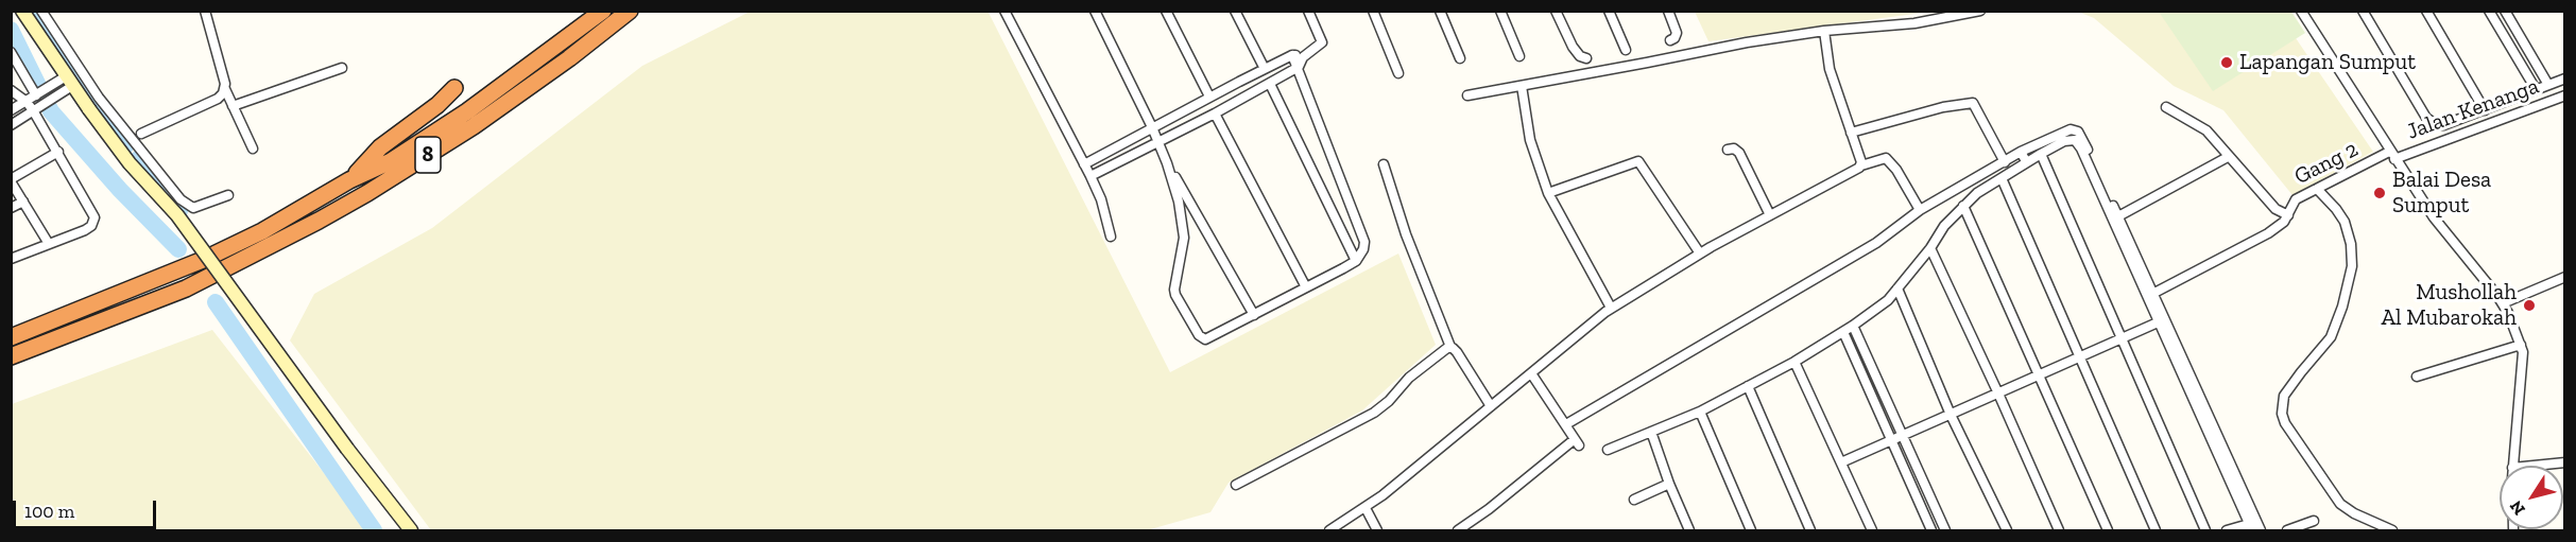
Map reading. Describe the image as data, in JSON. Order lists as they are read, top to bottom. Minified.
{"streets":{"highway":["8"],"street":["Jalan Kenanga","Gang 2"]},"crossings":[["Jalan Kenanga","Gang 2"]],"places":["Lapangan Sumput","Balai Desa Sumput","Mushollah Al Mubarokah"],"scale_bar":"100 m","north":"bottom left"}
